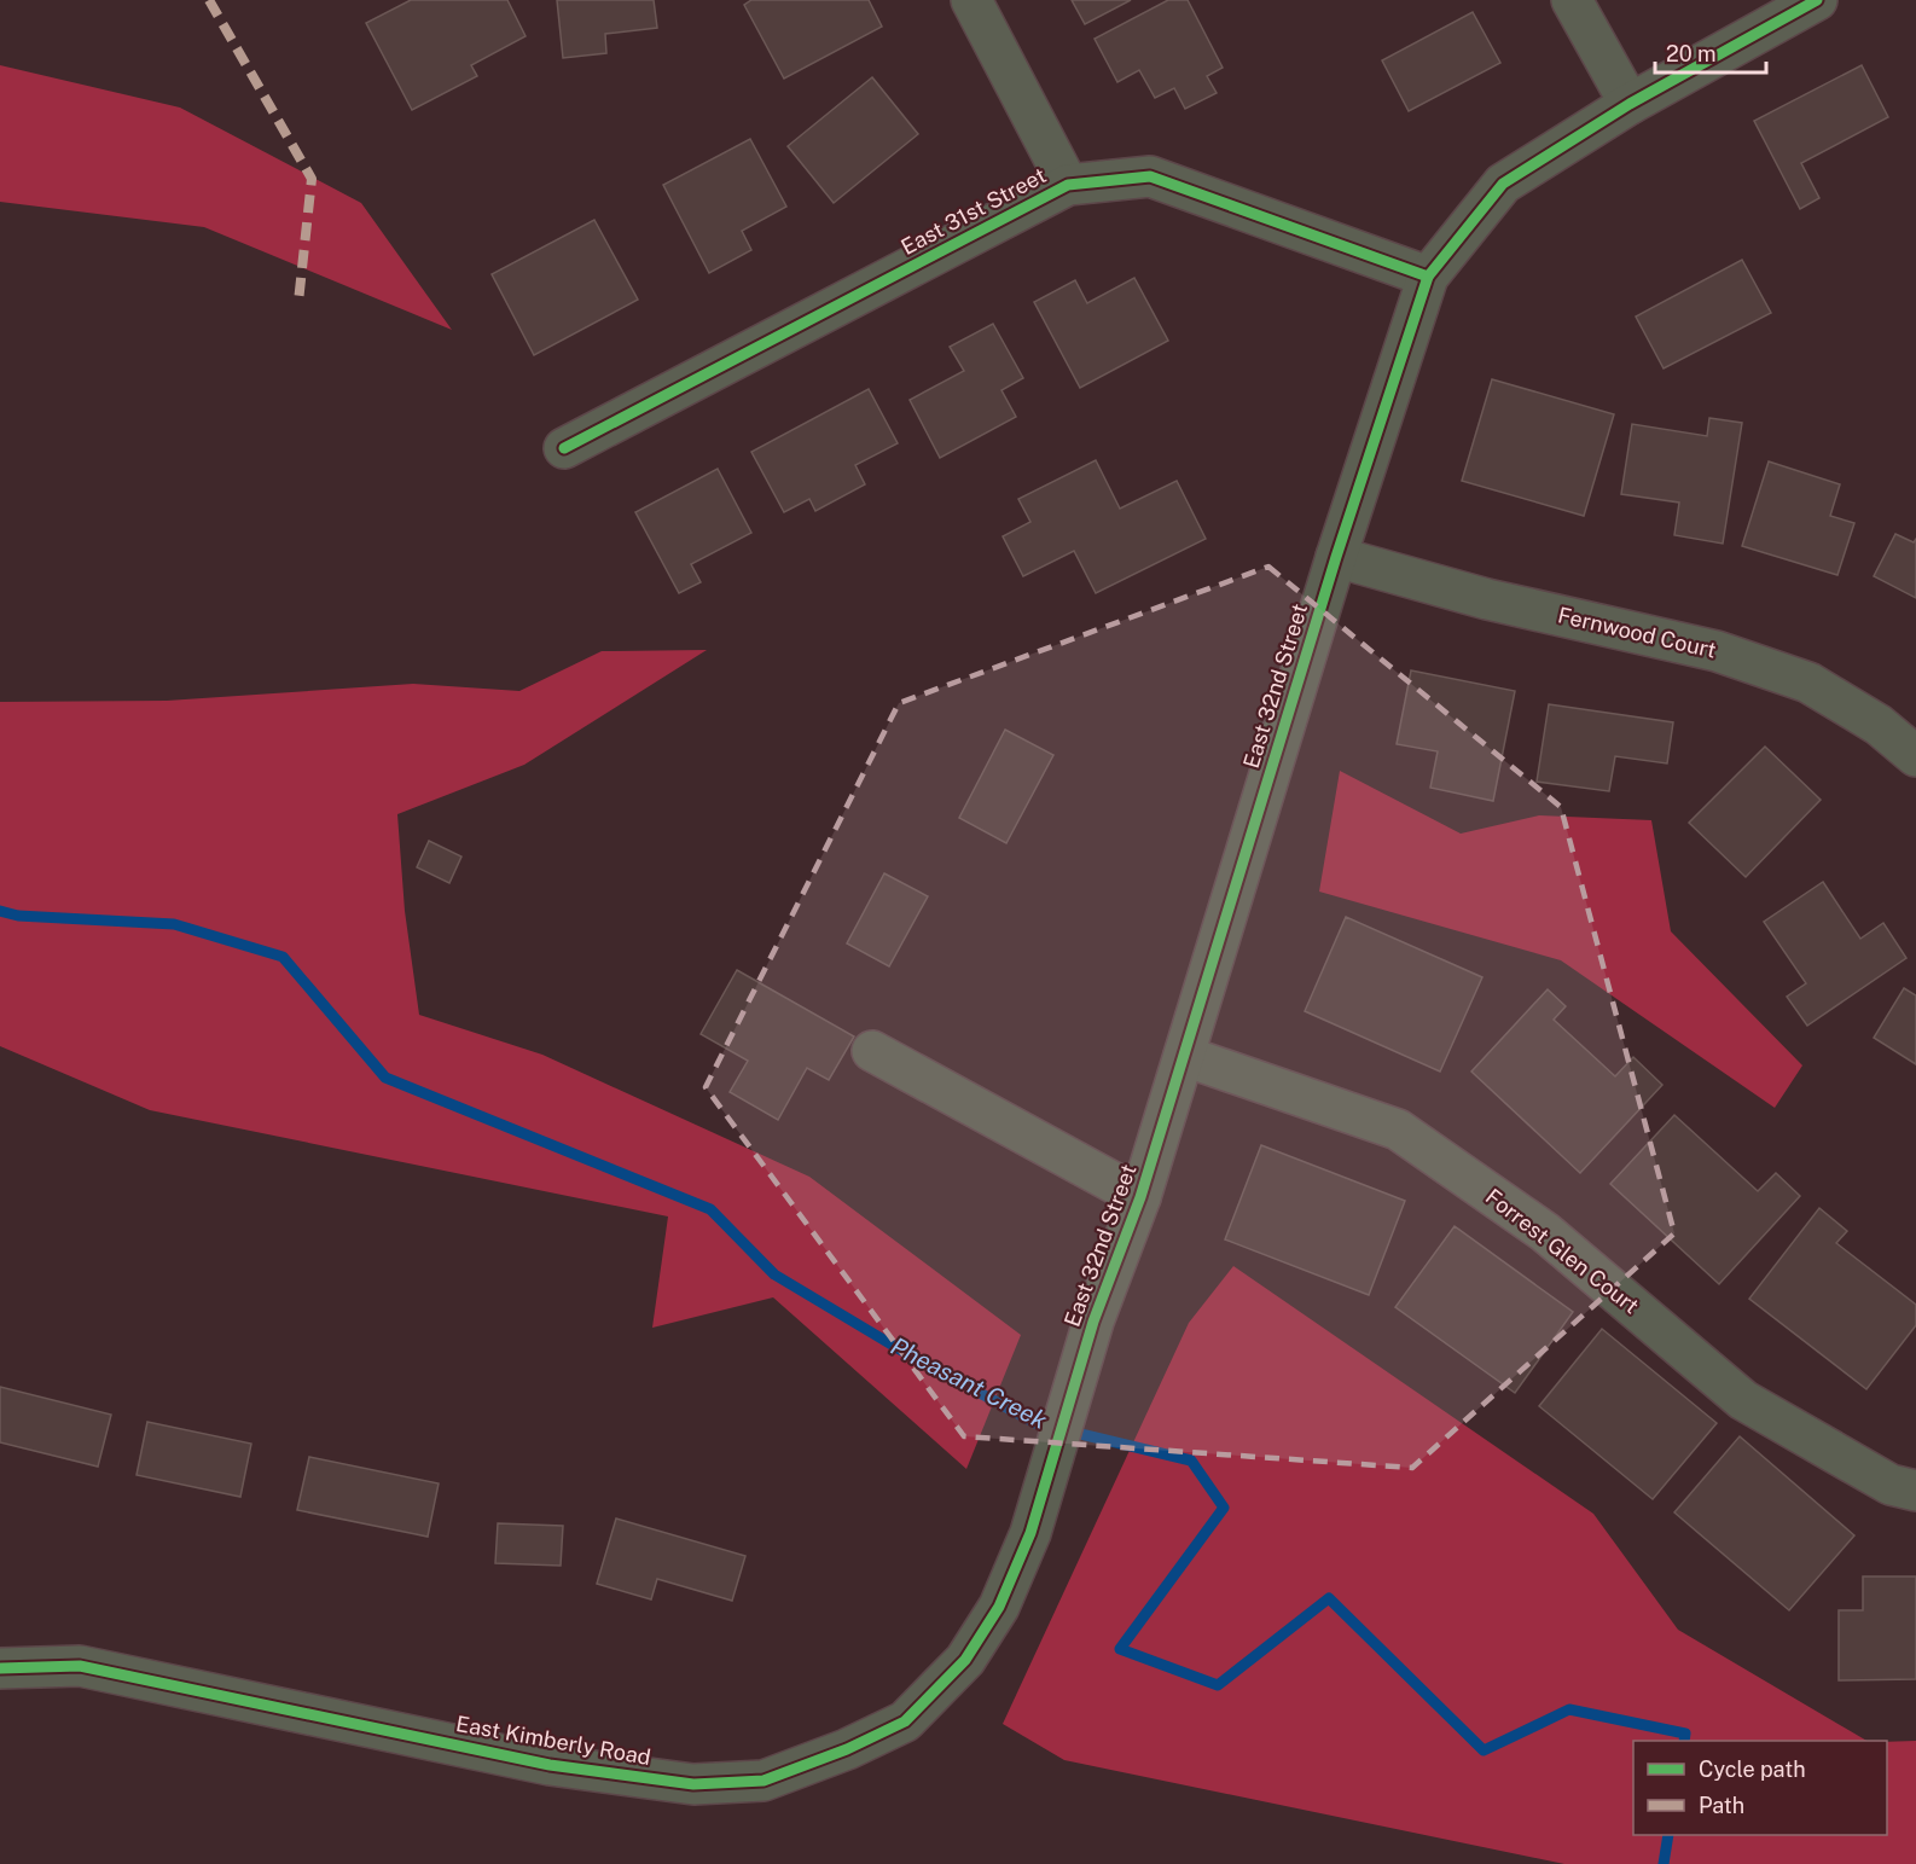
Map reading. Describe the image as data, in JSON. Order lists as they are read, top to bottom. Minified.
{"streets":{"street":["East 31st Street","Fernwood Court","East 32nd Street","Forrest Glen Court","East Kimberly Road"]},"crossings":[["East 31st Street","East 32nd Street"],["Fernwood Court","East 32nd Street"],["East 32nd Street","Forrest Glen Court"],["East 32nd Street","East Kimberly Road"]],"water":["Pheasant Creek"],"legend":["Cycle path","Path"],"scale_bar":"20 m"}
